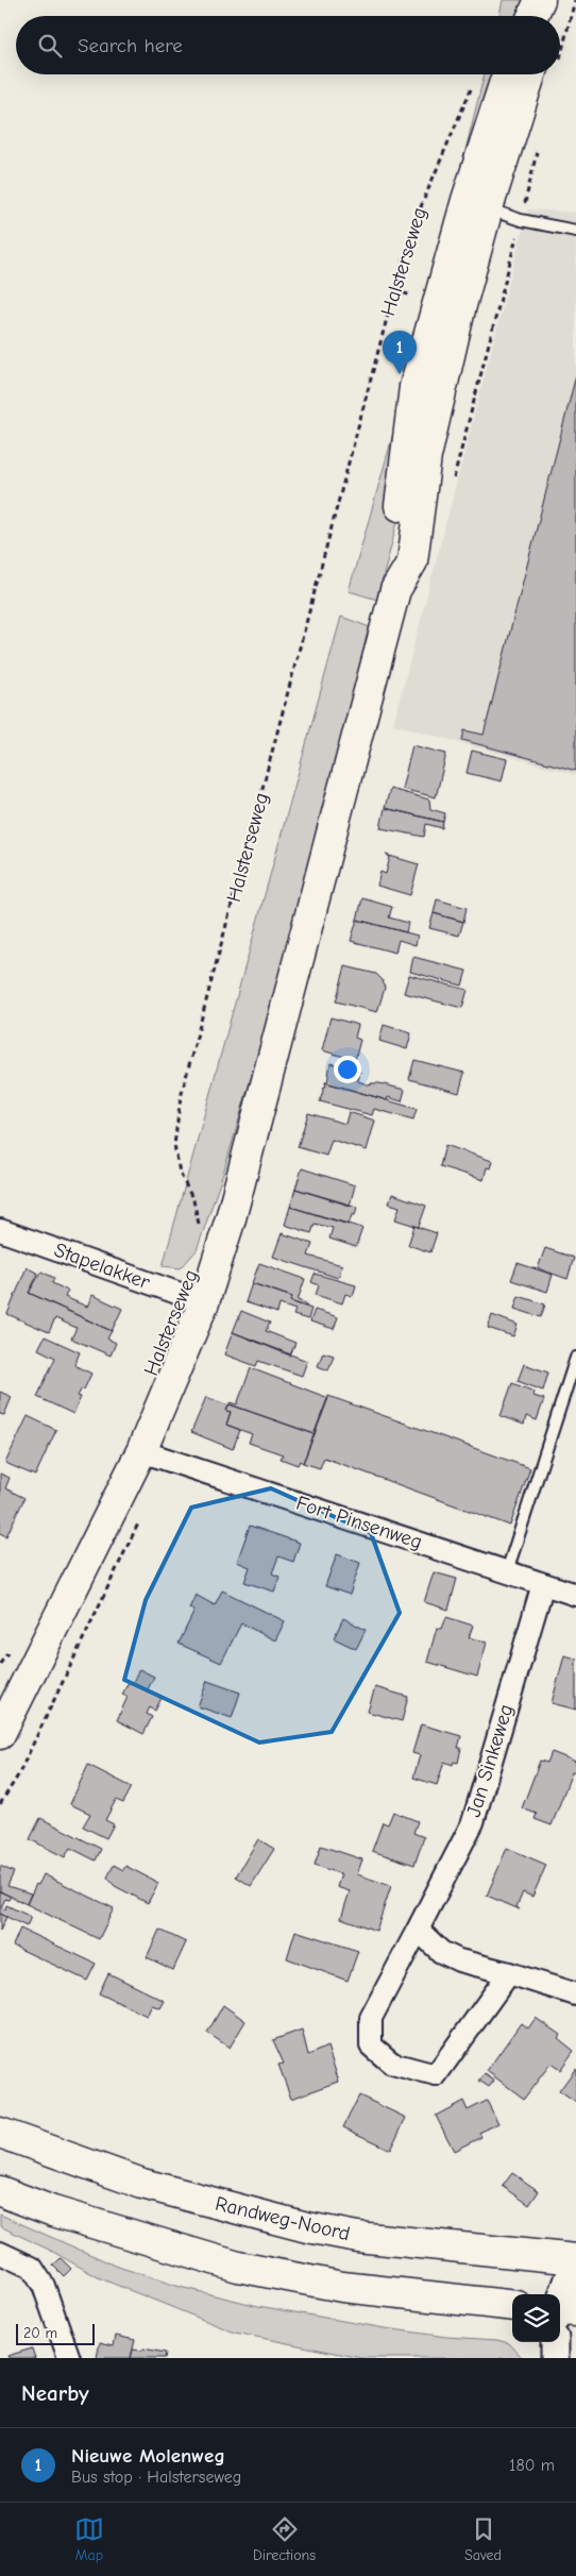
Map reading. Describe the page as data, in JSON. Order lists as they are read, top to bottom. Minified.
{"streets":{"main road":["Halsterseweg","Randweg-Noord"],"street":["Stapelakker","Fort Pinsenweg","Jan Sinkeweg"]},"crossings":[["Halsterseweg","Stapelakker"],["Halsterseweg","Fort Pinsenweg"],["Fort Pinsenweg","Jan Sinkeweg"]],"scale_bar":"20 m","page":{"search":"Search here","pins":"1","scale":"20 m","heading":"Nearby","list":[{"mark":"1","name":"Nieuwe Molenweg","note":"Bus stop · Halsterseweg","value":"180 m"}],"nav":["Map","Directions","Saved"]}}
